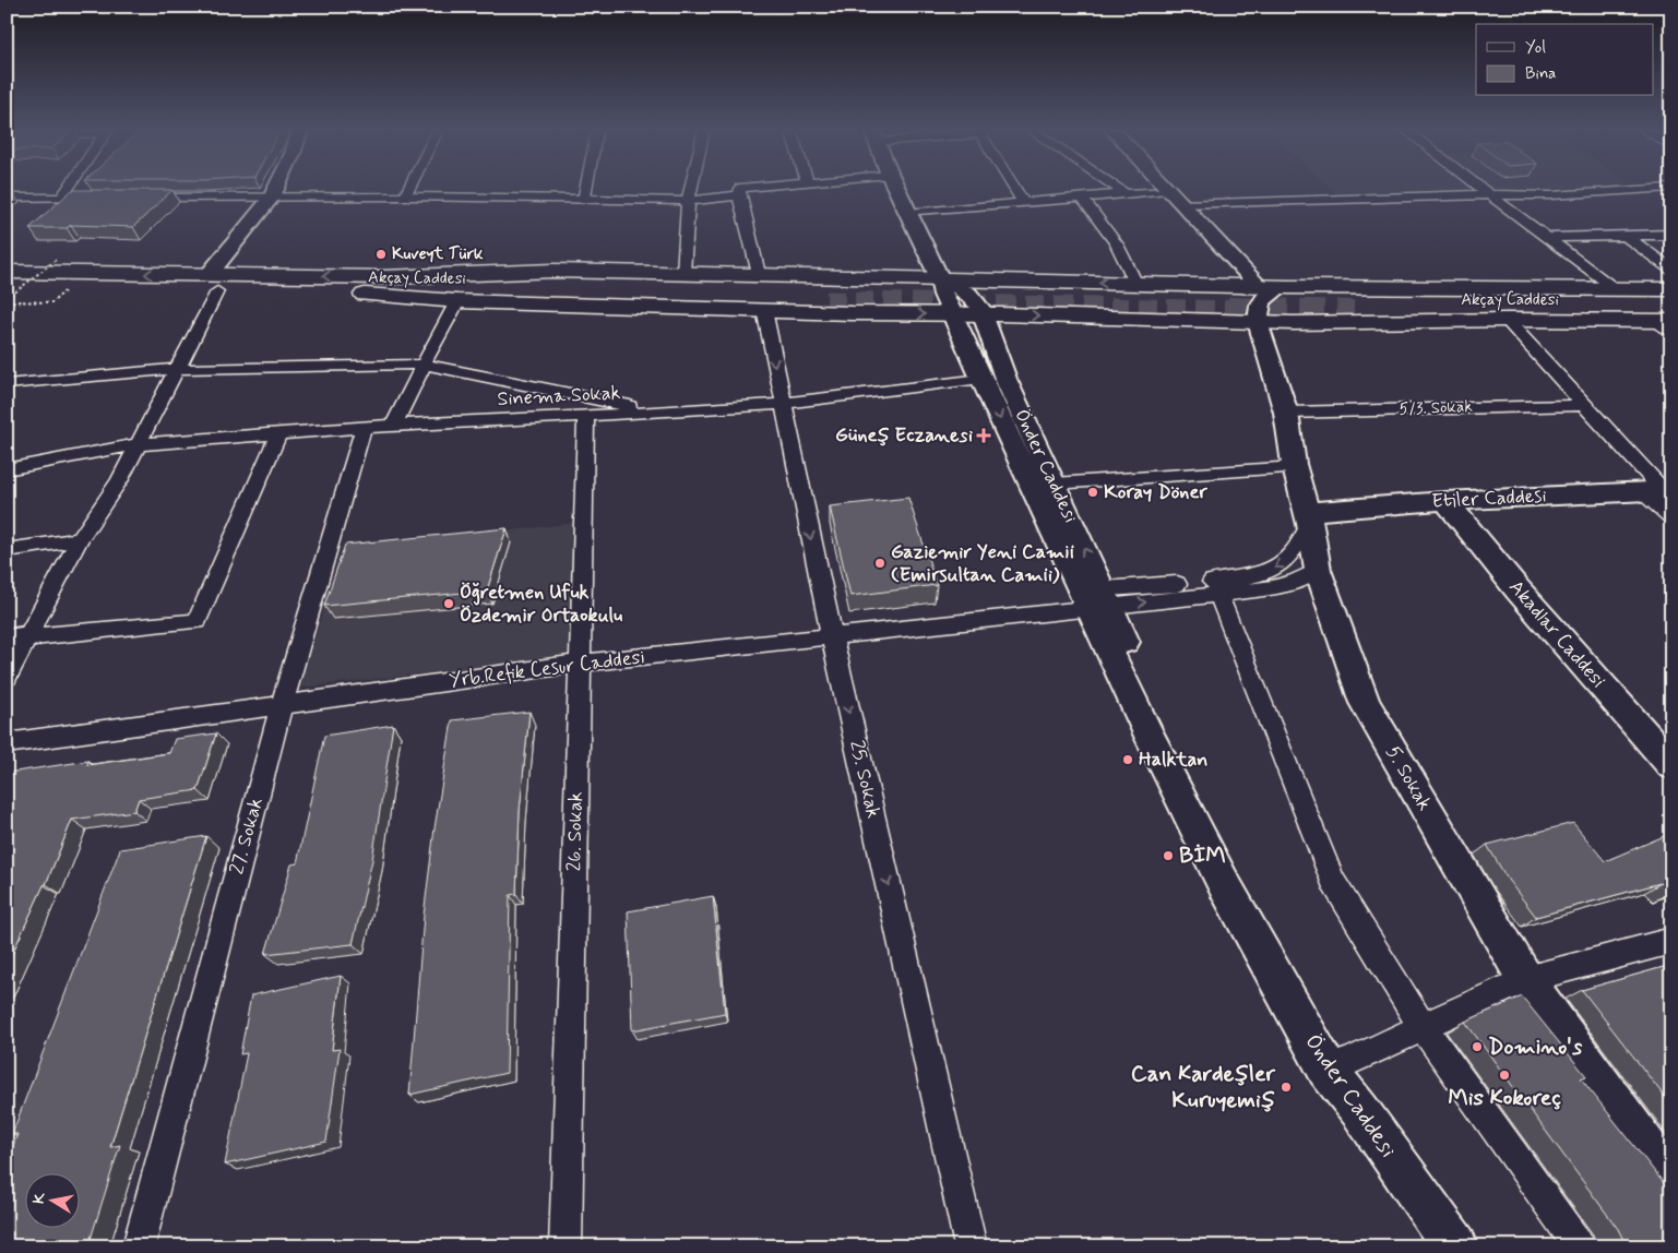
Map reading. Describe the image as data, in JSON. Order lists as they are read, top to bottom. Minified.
{"streets":{"highway":["Akçay Caddesi"],"street":["Sinema Sokak","5/3. Sokak","Önder Caddesi","Etiler Caddesi","Akadlar Caddesi","Yrb.Refik Cesur Caddesi","5. Sokak","25. Sokak","26. Sokak","27. Sokak"]},"crossings":[["Sinema Sokak","Önder Caddesi"],["Sinema Sokak","25. Sokak"],["Sinema Sokak","26. Sokak"],["Sinema Sokak","27. Sokak"],["5/3. Sokak","5. Sokak"],["Önder Caddesi","Yrb.Refik Cesur Caddesi"],["Etiler Caddesi","Akadlar Caddesi"],["Etiler Caddesi","Yrb.Refik Cesur Caddesi"],["Etiler Caddesi","5. Sokak"],["Yrb.Refik Cesur Caddesi","5. Sokak"],["Yrb.Refik Cesur Caddesi","25. Sokak"],["Yrb.Refik Cesur Caddesi","26. Sokak"],["Yrb.Refik Cesur Caddesi","27. Sokak"]],"one_way":["25. Sokak"],"places":{"other":["Kuveyt Türk","Koray Döner","Gaziemir Yeni Camii (Emirsultan Camii)","Öğretmen Ufuk Özdemir Ortaokulu","Halktan","BİM","Domino's","Mis Kokoreç","Can Kardeşler Kuruyemiş"],"health":["Güneş Eczanesi"]},"legend":["Yol","Bina"],"north":"left"}
